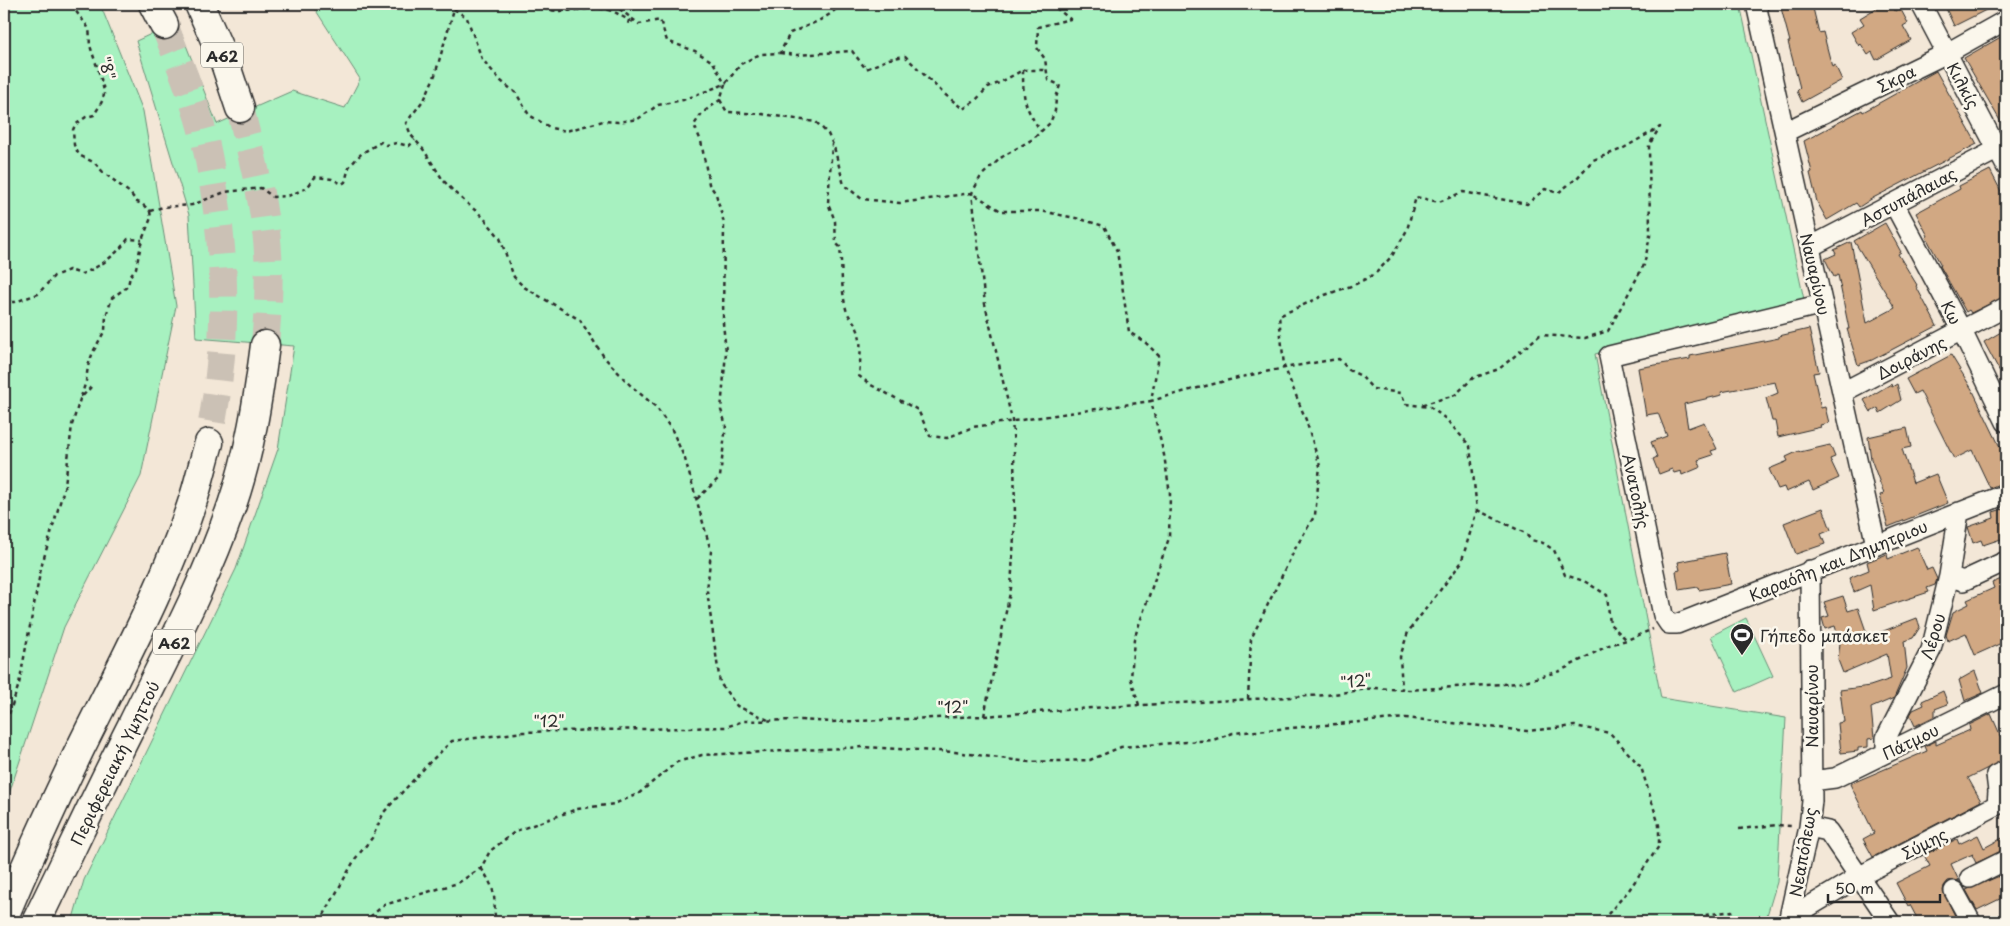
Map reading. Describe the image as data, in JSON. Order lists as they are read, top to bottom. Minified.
{"streets":{"highway":["Α62","Περιφερειακή Υμηττού"],"street":["Σκρα","Κιλκίς","Αστυπάλαιας","Ναυαρίνου","Κω","Δοιράνης","Ανατολής","Καραόλη και Δημητριου","Λέρου","Πάτμου","Σύμης","Νεαπόλεως"],"path":["\"8\"","\"12\""]},"crossings":[["Σκρα","Κιλκίς"],["Σκρα","Ναυαρίνου"],["Κιλκίς","Αστυπάλαιας"],["Αστυπάλαιας","Ναυαρίνου"],["Αστυπάλαιας","Κω"],["Ναυαρίνου","Δοιράνης"],["Ναυαρίνου","Ανατολής"],["Ναυαρίνου","Καραόλη και Δημητριου"],["Ναυαρίνου","Πάτμου"],["Ναυαρίνου","Νεαπόλεως"],["Κω","Δοιράνης"],["Ανατολής","Καραόλη και Δημητριου"],["Ανατολής","\"12\""],["Καραόλη και Δημητριου","Λέρου"],["Καραόλη και Δημητριου","\"12\""],["Λέρου","Πάτμου"],["Πάτμου","Νεαπόλεως"],["Σύμης","Νεαπόλεως"]],"places":{"sports":["Γήπεδο μπάσκετ"]},"scale_bar":"50 m"}
